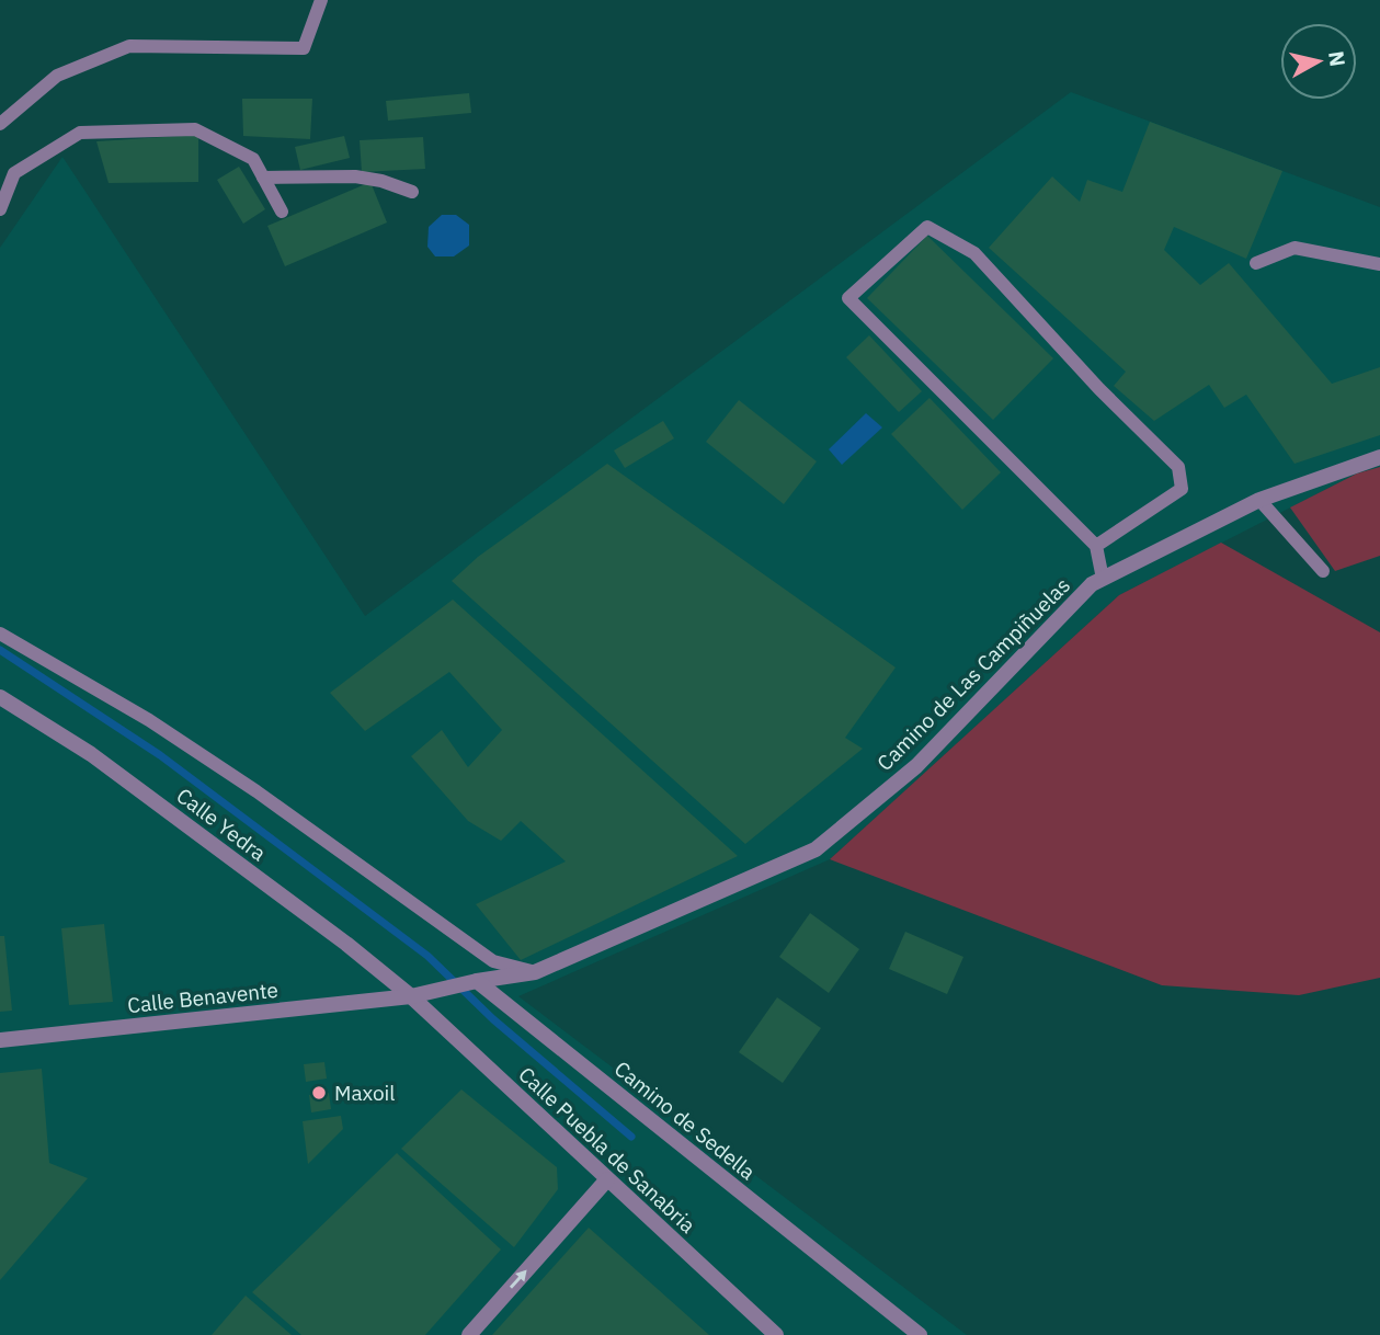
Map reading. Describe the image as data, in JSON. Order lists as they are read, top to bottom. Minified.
{"streets":{"street":["Camino de Las Campiñuelas","Calle Yedra","Calle Benavente","Camino de Sedella","Calle Puebla de Sanabria"]},"crossings":[["Camino de Las Campiñuelas","Camino de Sedella"],["Calle Yedra","Calle Benavente"],["Calle Yedra","Calle Puebla de Sanabria"],["Calle Benavente","Calle Puebla de Sanabria"]],"places":["Maxoil"],"north":"right"}
